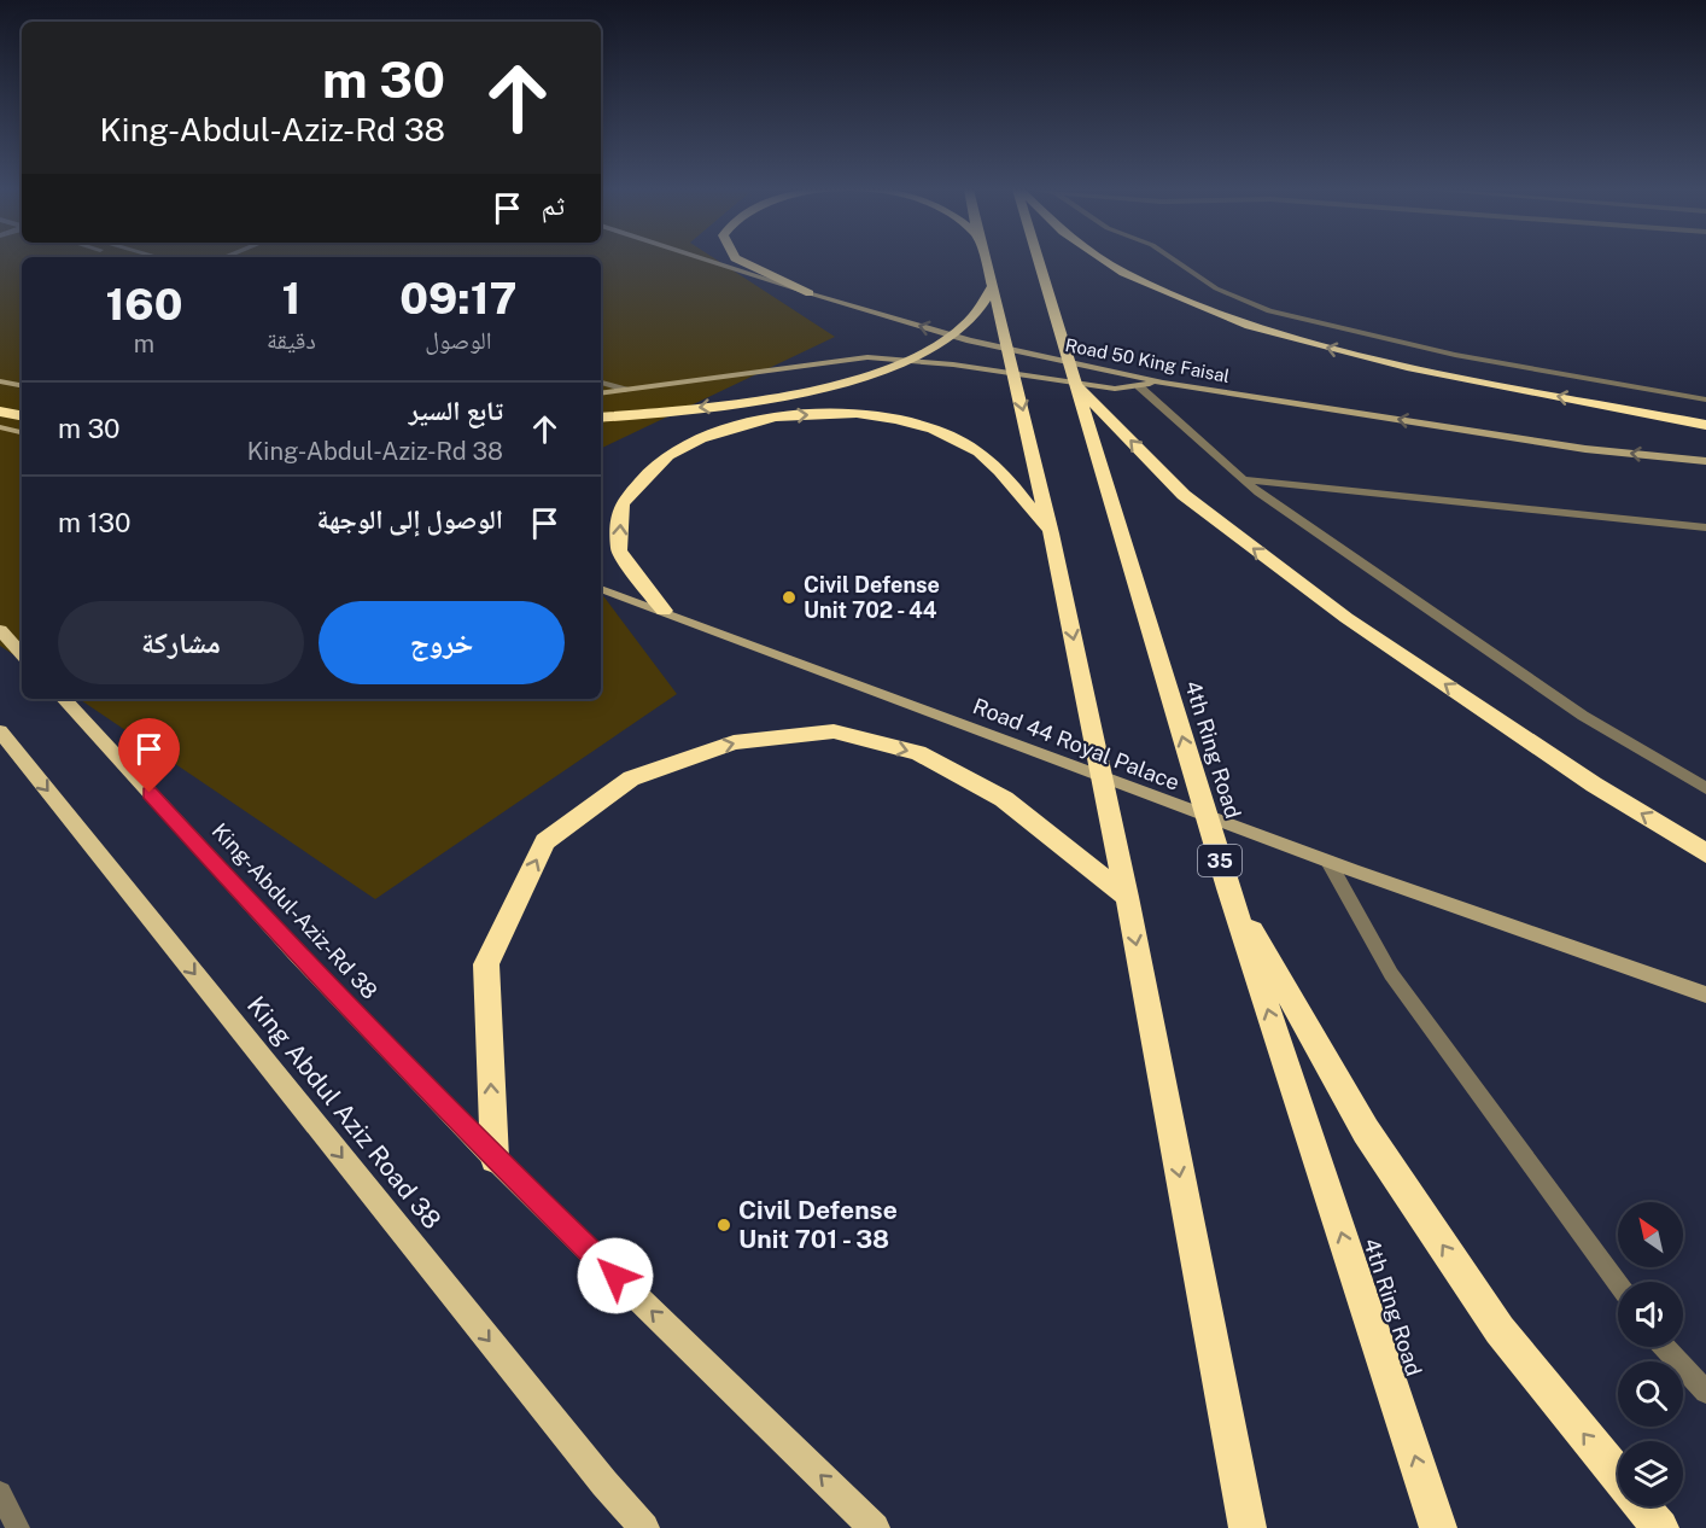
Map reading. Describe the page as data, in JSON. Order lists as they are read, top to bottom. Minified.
{"streets":{"highway":["4th Ring Road","35"],"main road":["Road 50 King Faisal","Road 44 Royal Palace","King-Abdul-Aziz-Rd 38","King Abdul Aziz Road 38"]},"one_way":["King-Abdul-Aziz-Rd 38","King Abdul Aziz Road 38"],"places":["Civil Defense Unit 702 - 44","Civil Defense Unit 701 - 38"],"north":"top left","page":{"turn":["30 m","King-Abdul-Aziz-Rd 38"],"then":"ثم","eta":["09:17","الوصول","1","دقيقة","160","m"],"list":[{"name":"تابع السير","note":"King-Abdul-Aziz-Rd 38","value":"30 m"},{"name":"الوصول إلى الوجهة","value":"130 m"}],"buttons":["خروج","مشاركة"]}}
